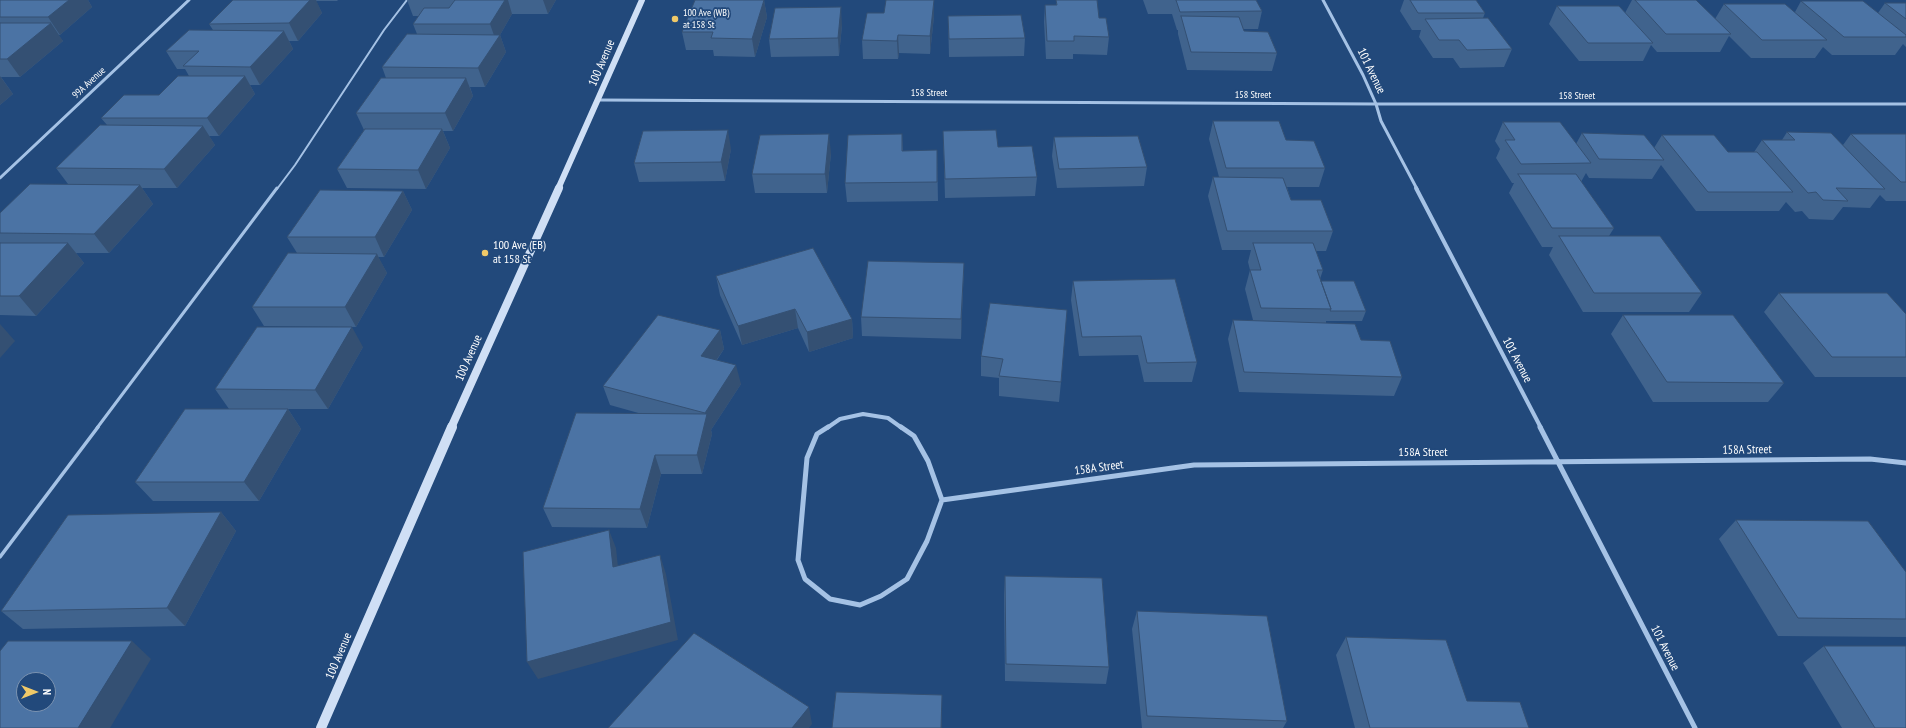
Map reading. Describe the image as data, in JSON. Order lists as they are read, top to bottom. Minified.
{"streets":{"main road":["100 Avenue"],"street":["101 Avenue","99A Avenue","158 Street","158A Street"]},"crossings":[["100 Avenue","158 Street"],["101 Avenue","158 Street"],["101 Avenue","158A Street"]],"places":["100 Ave (WB) at 158 St","100 Ave (EB) at 158 St"],"north":"right"}
